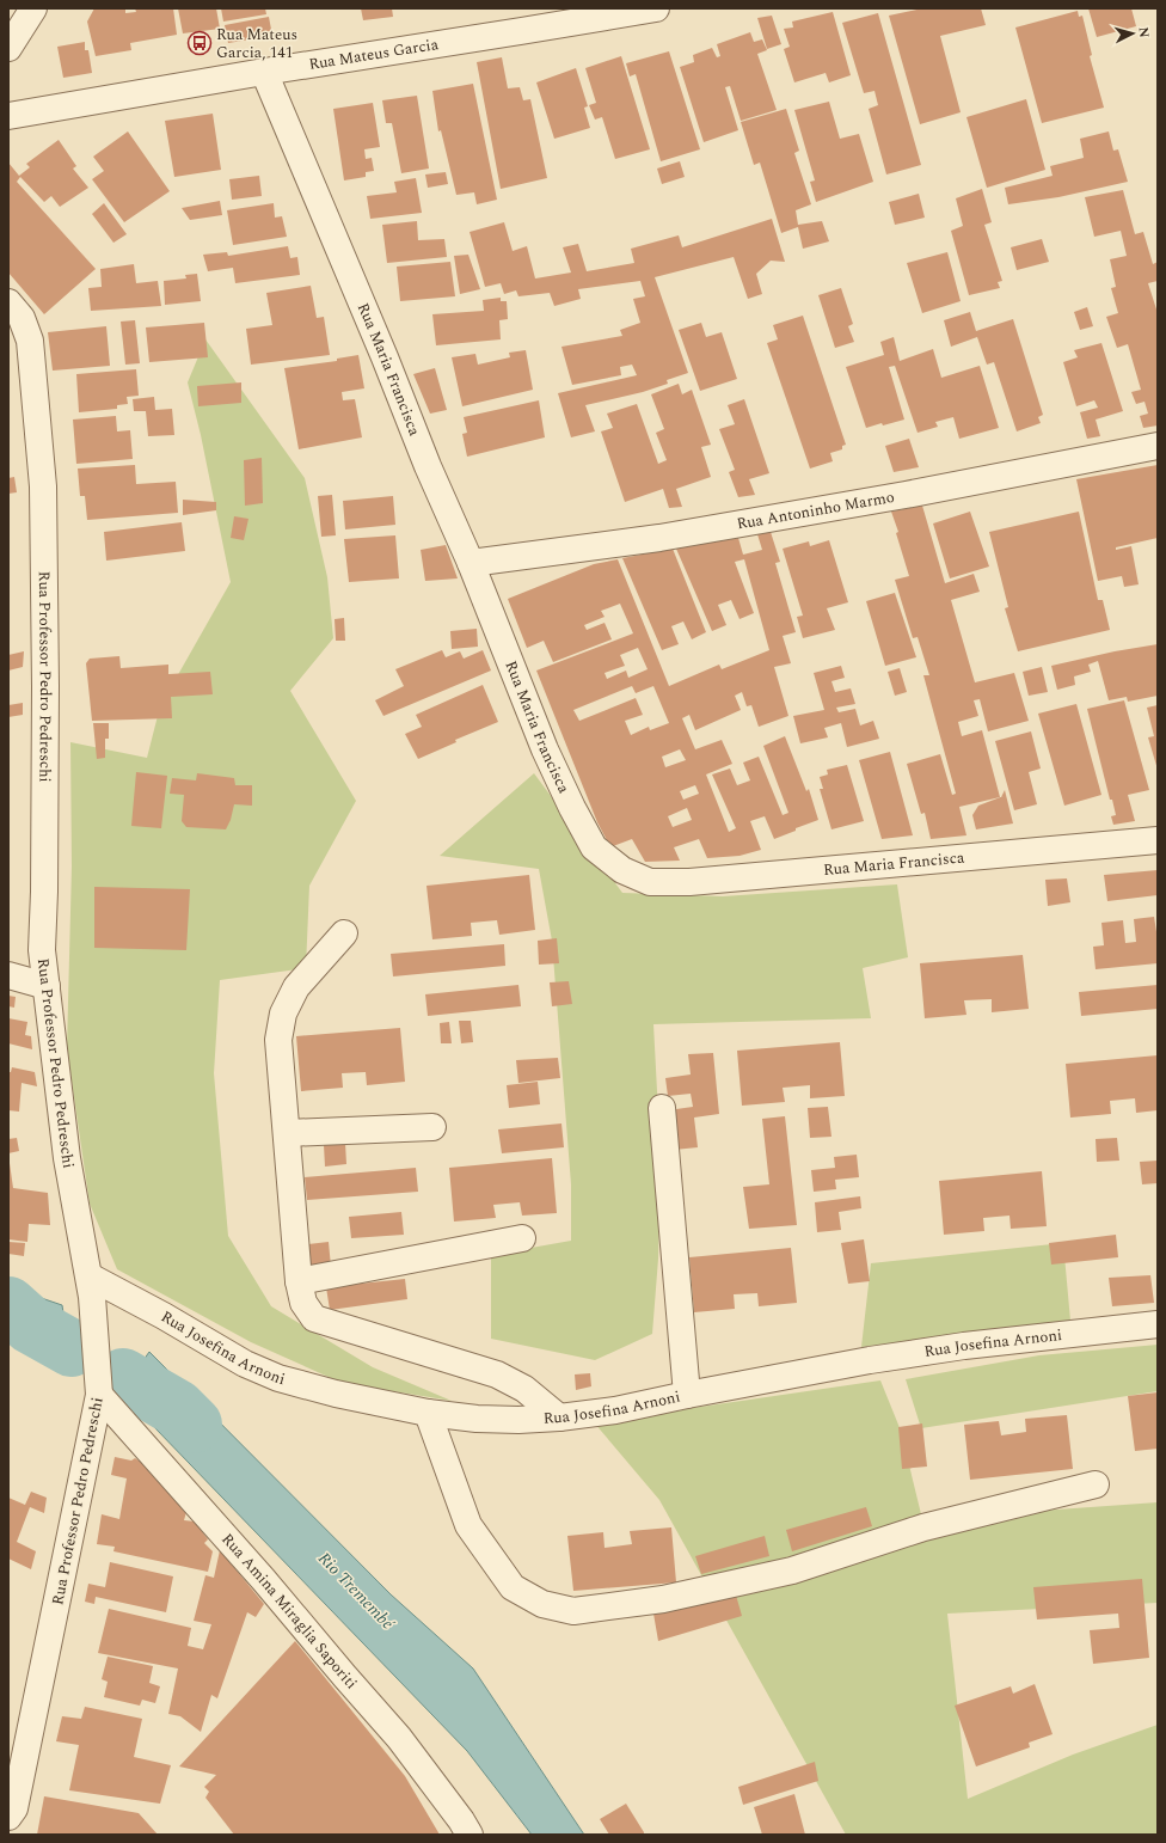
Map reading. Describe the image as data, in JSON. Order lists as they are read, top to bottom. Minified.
{"streets":{"street":["Rua Mateus Garcia","Rua Maria Francisca","Rua Antoninho Marmo","Rua Professor Pedro Pedreschi","Rua Josefina Arnoni","Rua Amina Miraglia Saporiti"]},"crossings":[["Rua Mateus Garcia","Rua Maria Francisca"],["Rua Maria Francisca","Rua Antoninho Marmo"],["Rua Professor Pedro Pedreschi","Rua Josefina Arnoni"],["Rua Professor Pedro Pedreschi","Rua Amina Miraglia Saporiti"]],"water":["Rio Tremembé"],"places":{"bus stop":["Rua Mateus Garcia, 141"]},"north":"right"}
